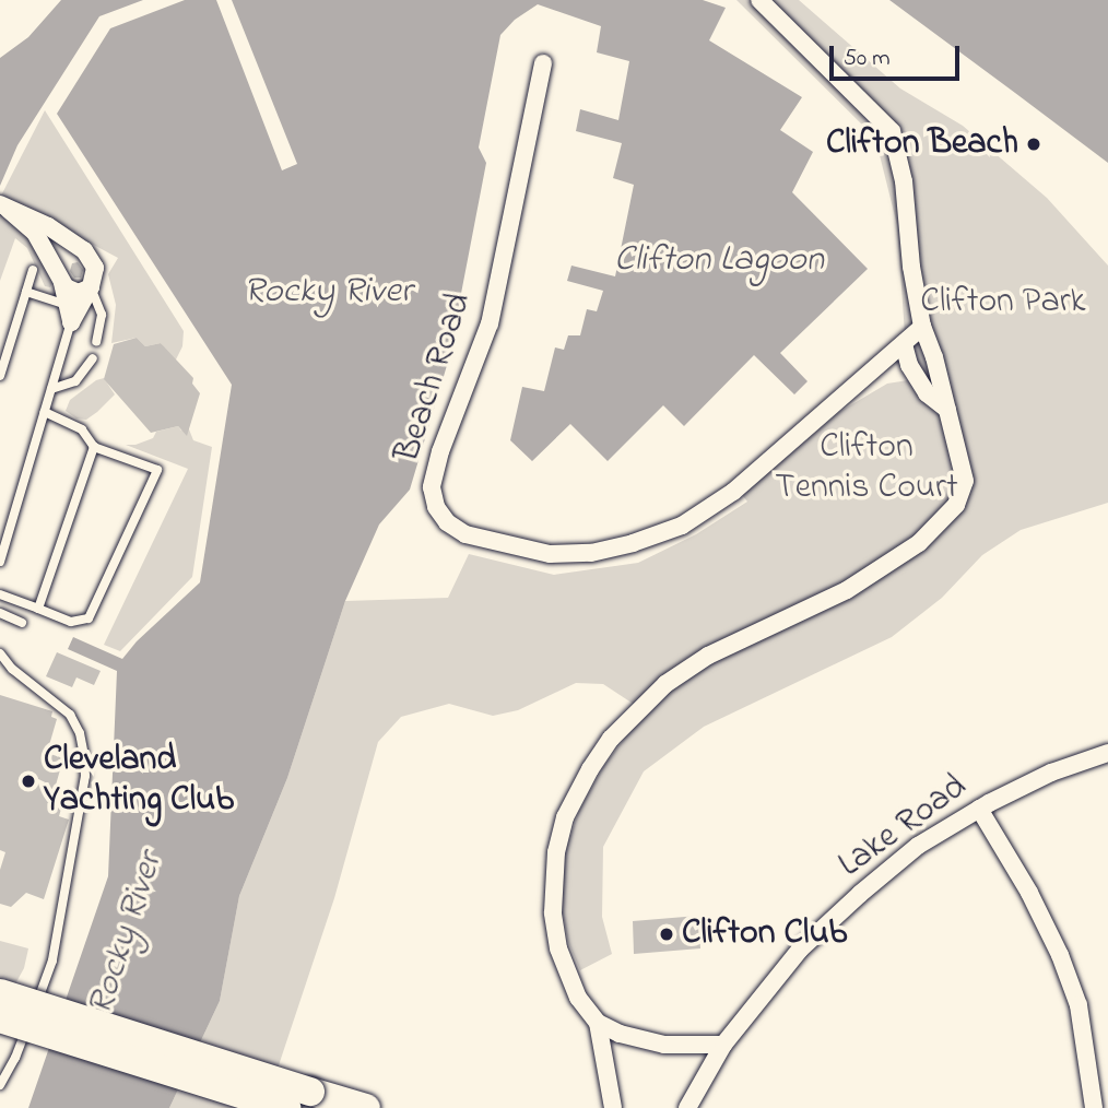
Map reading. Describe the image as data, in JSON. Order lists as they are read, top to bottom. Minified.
{"streets":{"street":["Beach Road","Lake Road"]},"water":["Clifton Lagoon","Rocky River"],"parks":["Clifton Park","Clifton Tennis Court"],"places":["Clifton Beach","Cleveland Yachting Club","Clifton Club"],"scale_bar":"50 m"}
